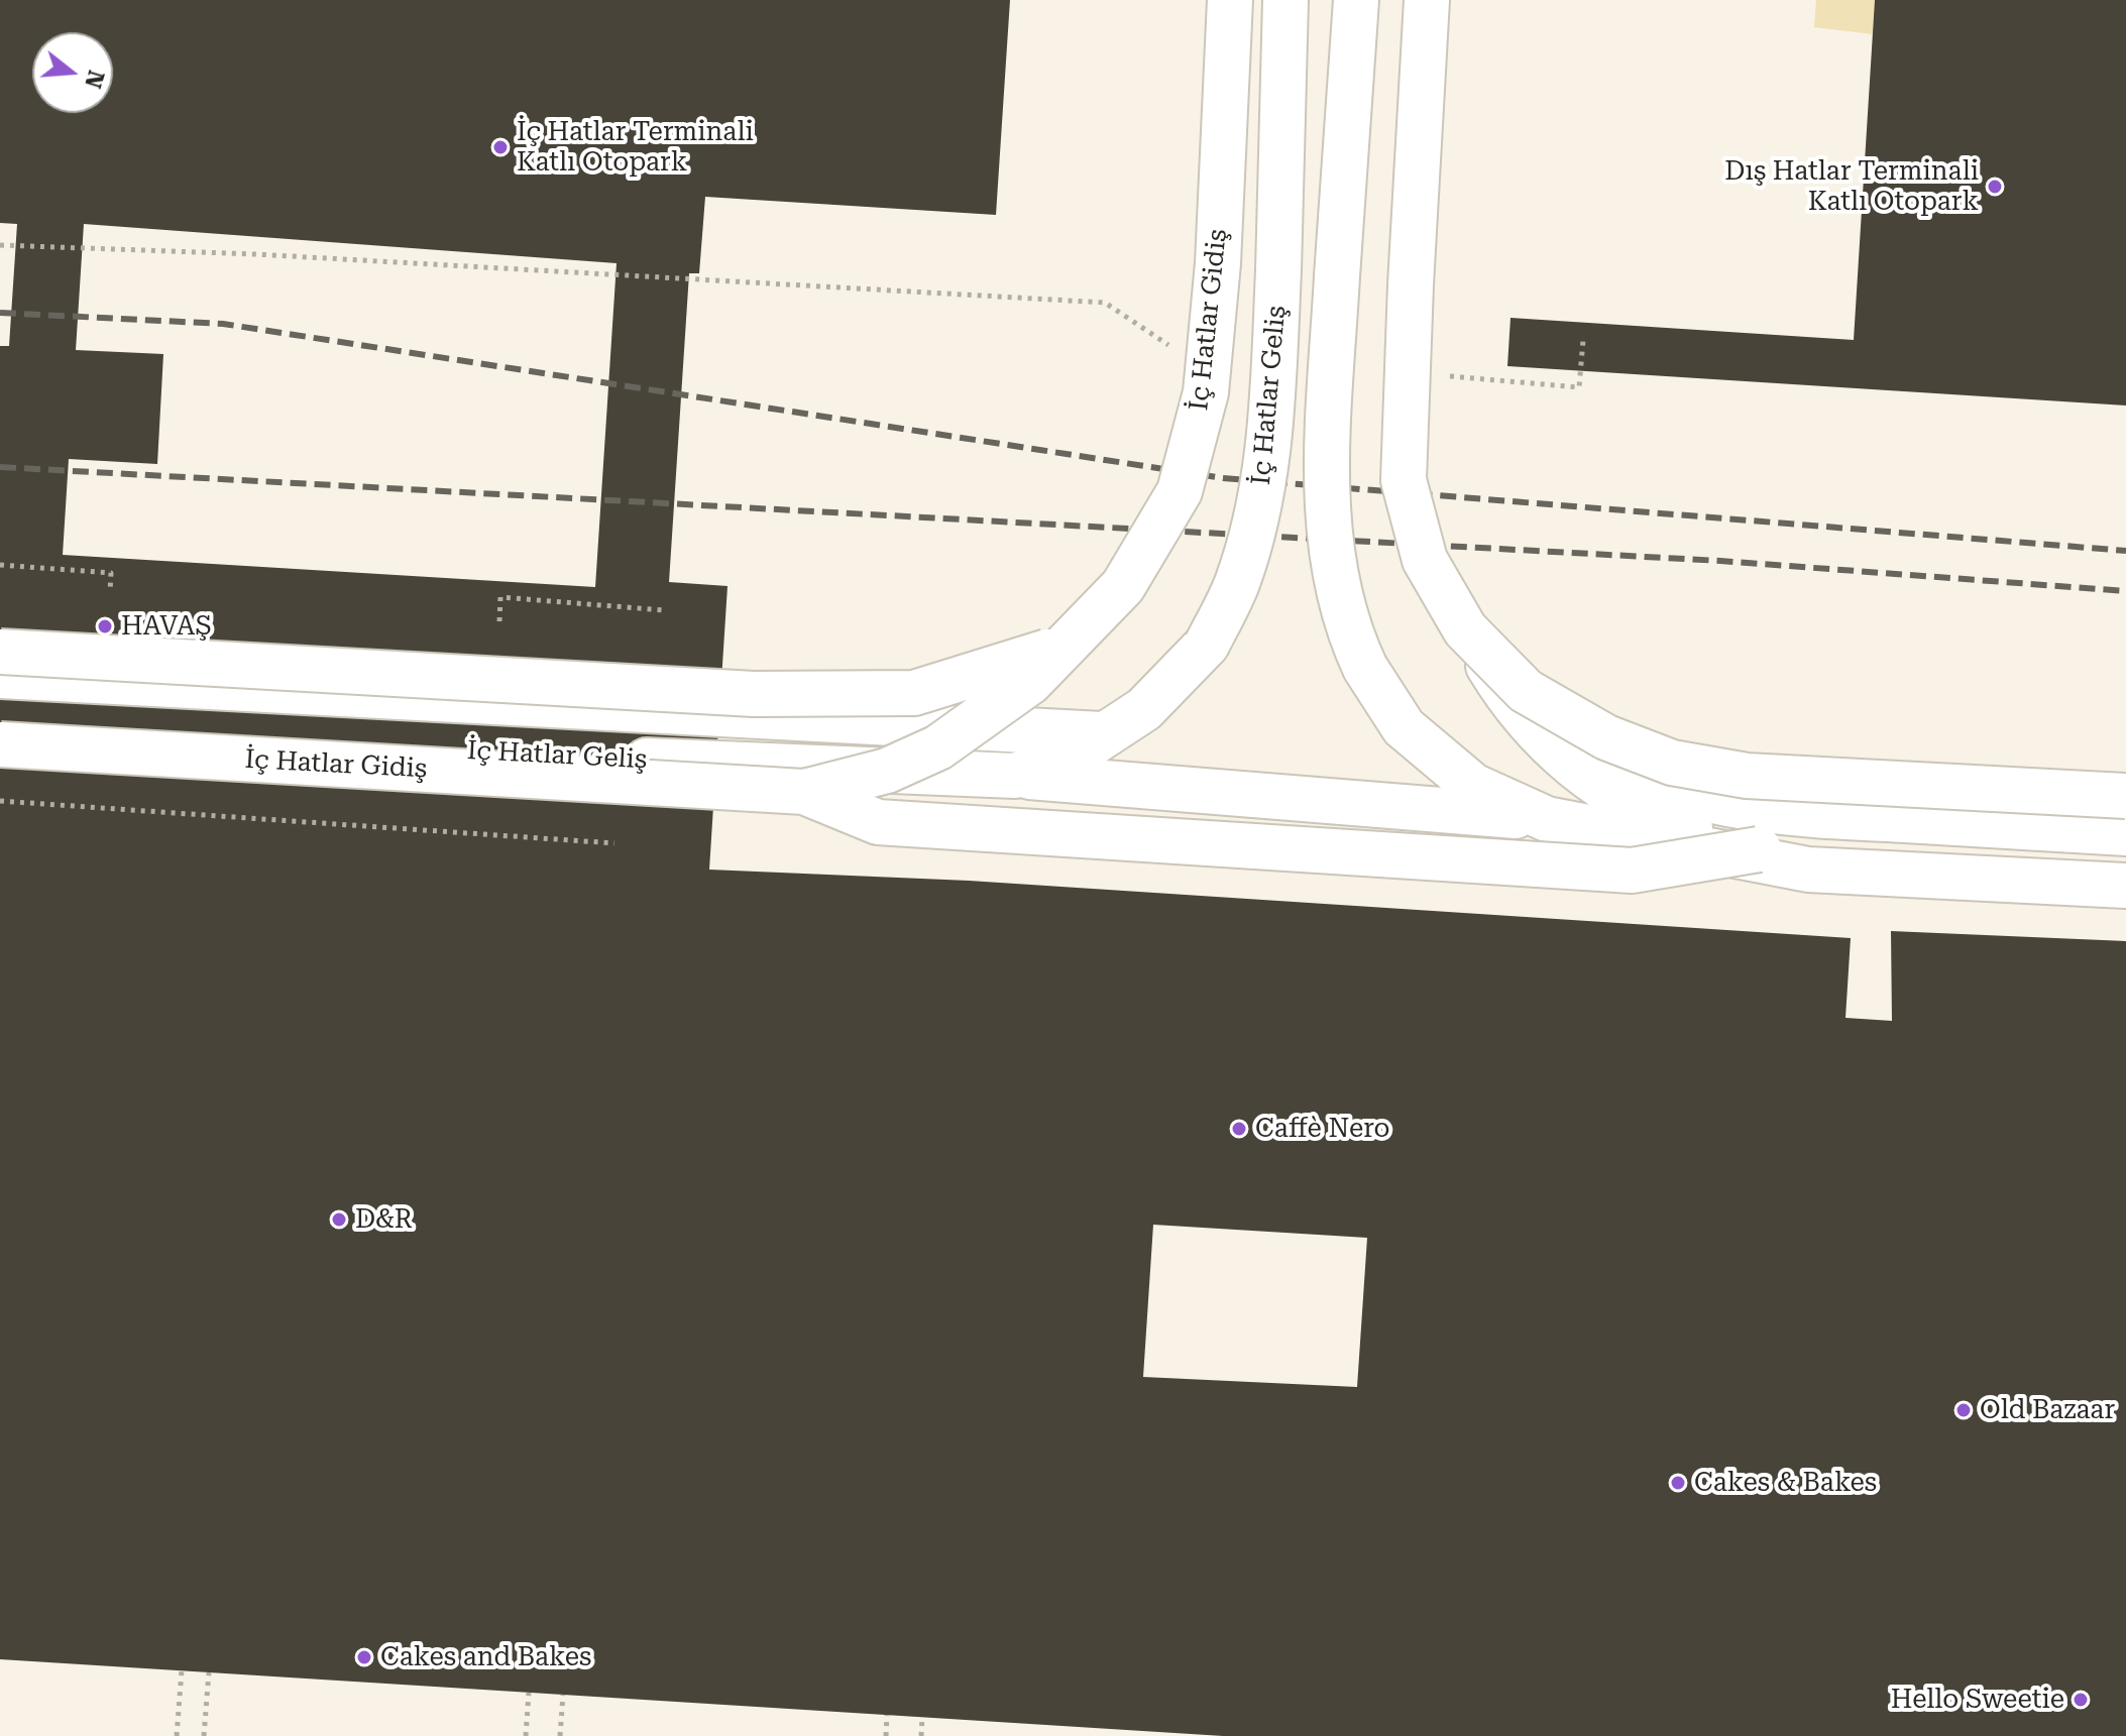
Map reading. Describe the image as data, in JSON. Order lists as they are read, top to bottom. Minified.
{"streets":{"street":["İç Hatlar Gidiş","İç Hatlar Geliş"]},"places":["İç Hatlar Terminali Katlı Otopark","Dış Hatlar Terminali Katlı Otopark","HAVAŞ","Caffè Nero","D&R","Old Bazaar","Cakes & Bakes","Cakes and Bakes","Hello Sweetie"],"north":"right"}
